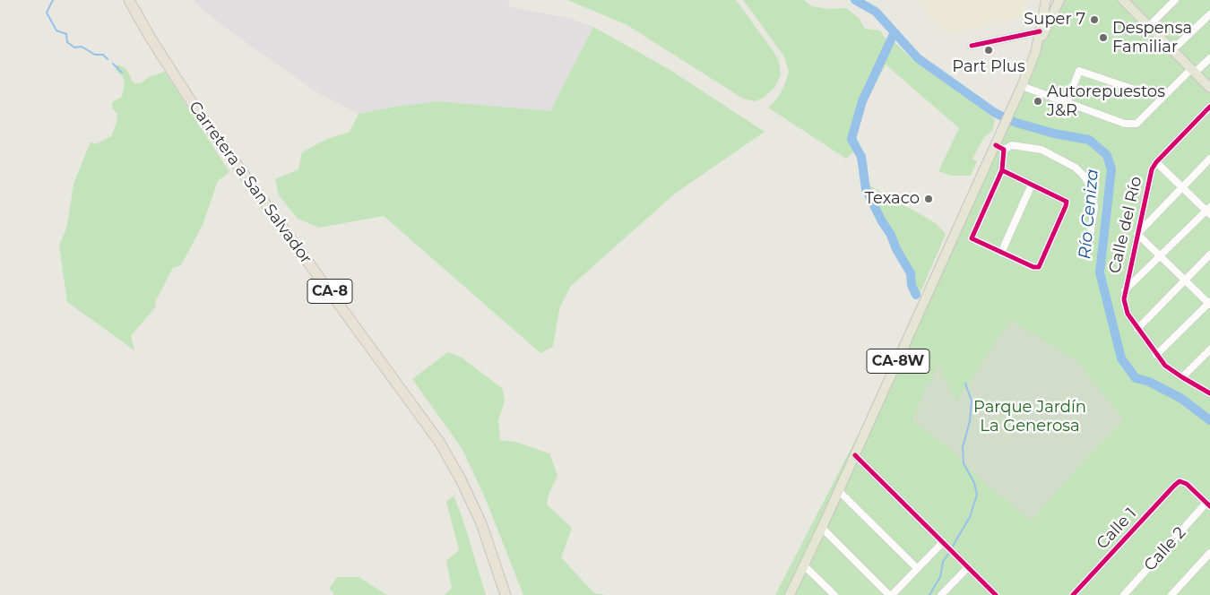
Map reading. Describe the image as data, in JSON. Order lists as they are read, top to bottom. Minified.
{"streets":{"highway":["Carretera a San Salvador","CA-8"],"main road":["CA-8W"],"street":["Calle del Río","Calle 1","Calle 2"]},"crossings":[["Calle 1","Calle 2"]],"water":["Río Ceniza"],"parks":["Parque Jardín La Generosa"],"places":["Super 7","Despensa Familiar","Part Plus","Autorepuestos J&R","Texaco"]}
